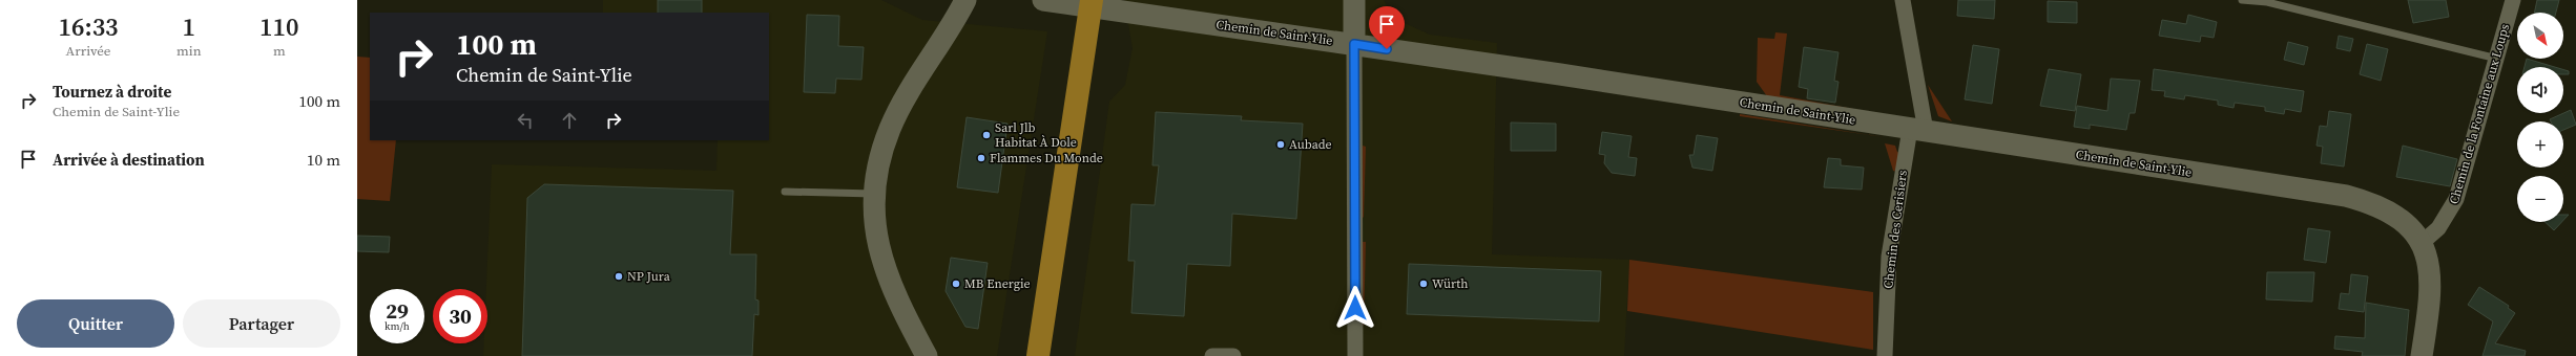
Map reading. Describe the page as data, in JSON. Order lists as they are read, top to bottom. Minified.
{"streets":{"street":["Chemin de Saint-Ylie","Chemin de la Fontaine aux Loups","Chemin des Cerisiers"]},"crossings":[["Chemin de Saint-Ylie","Chemin de la Fontaine aux Loups"],["Chemin de Saint-Ylie","Chemin des Cerisiers"]],"places":["Sarl Jlb Habitat À Dole","Aubade","Flammes Du Monde","NP Jura","MB Energie","Würth"],"north":"bottom right","page":{"eta":["16:33","Arrivée","1","min","110","m"],"map_buttons":["+","−"],"turn":["100 m","Chemin de Saint-Ylie"],"list":[{"name":"Tournez à droite","note":"Chemin de Saint-Ylie","value":"100 m"},{"name":"Arrivée à destination","value":"10 m"}],"speed":"29 km/h","limit":"30","buttons":["Quitter","Partager"]}}
